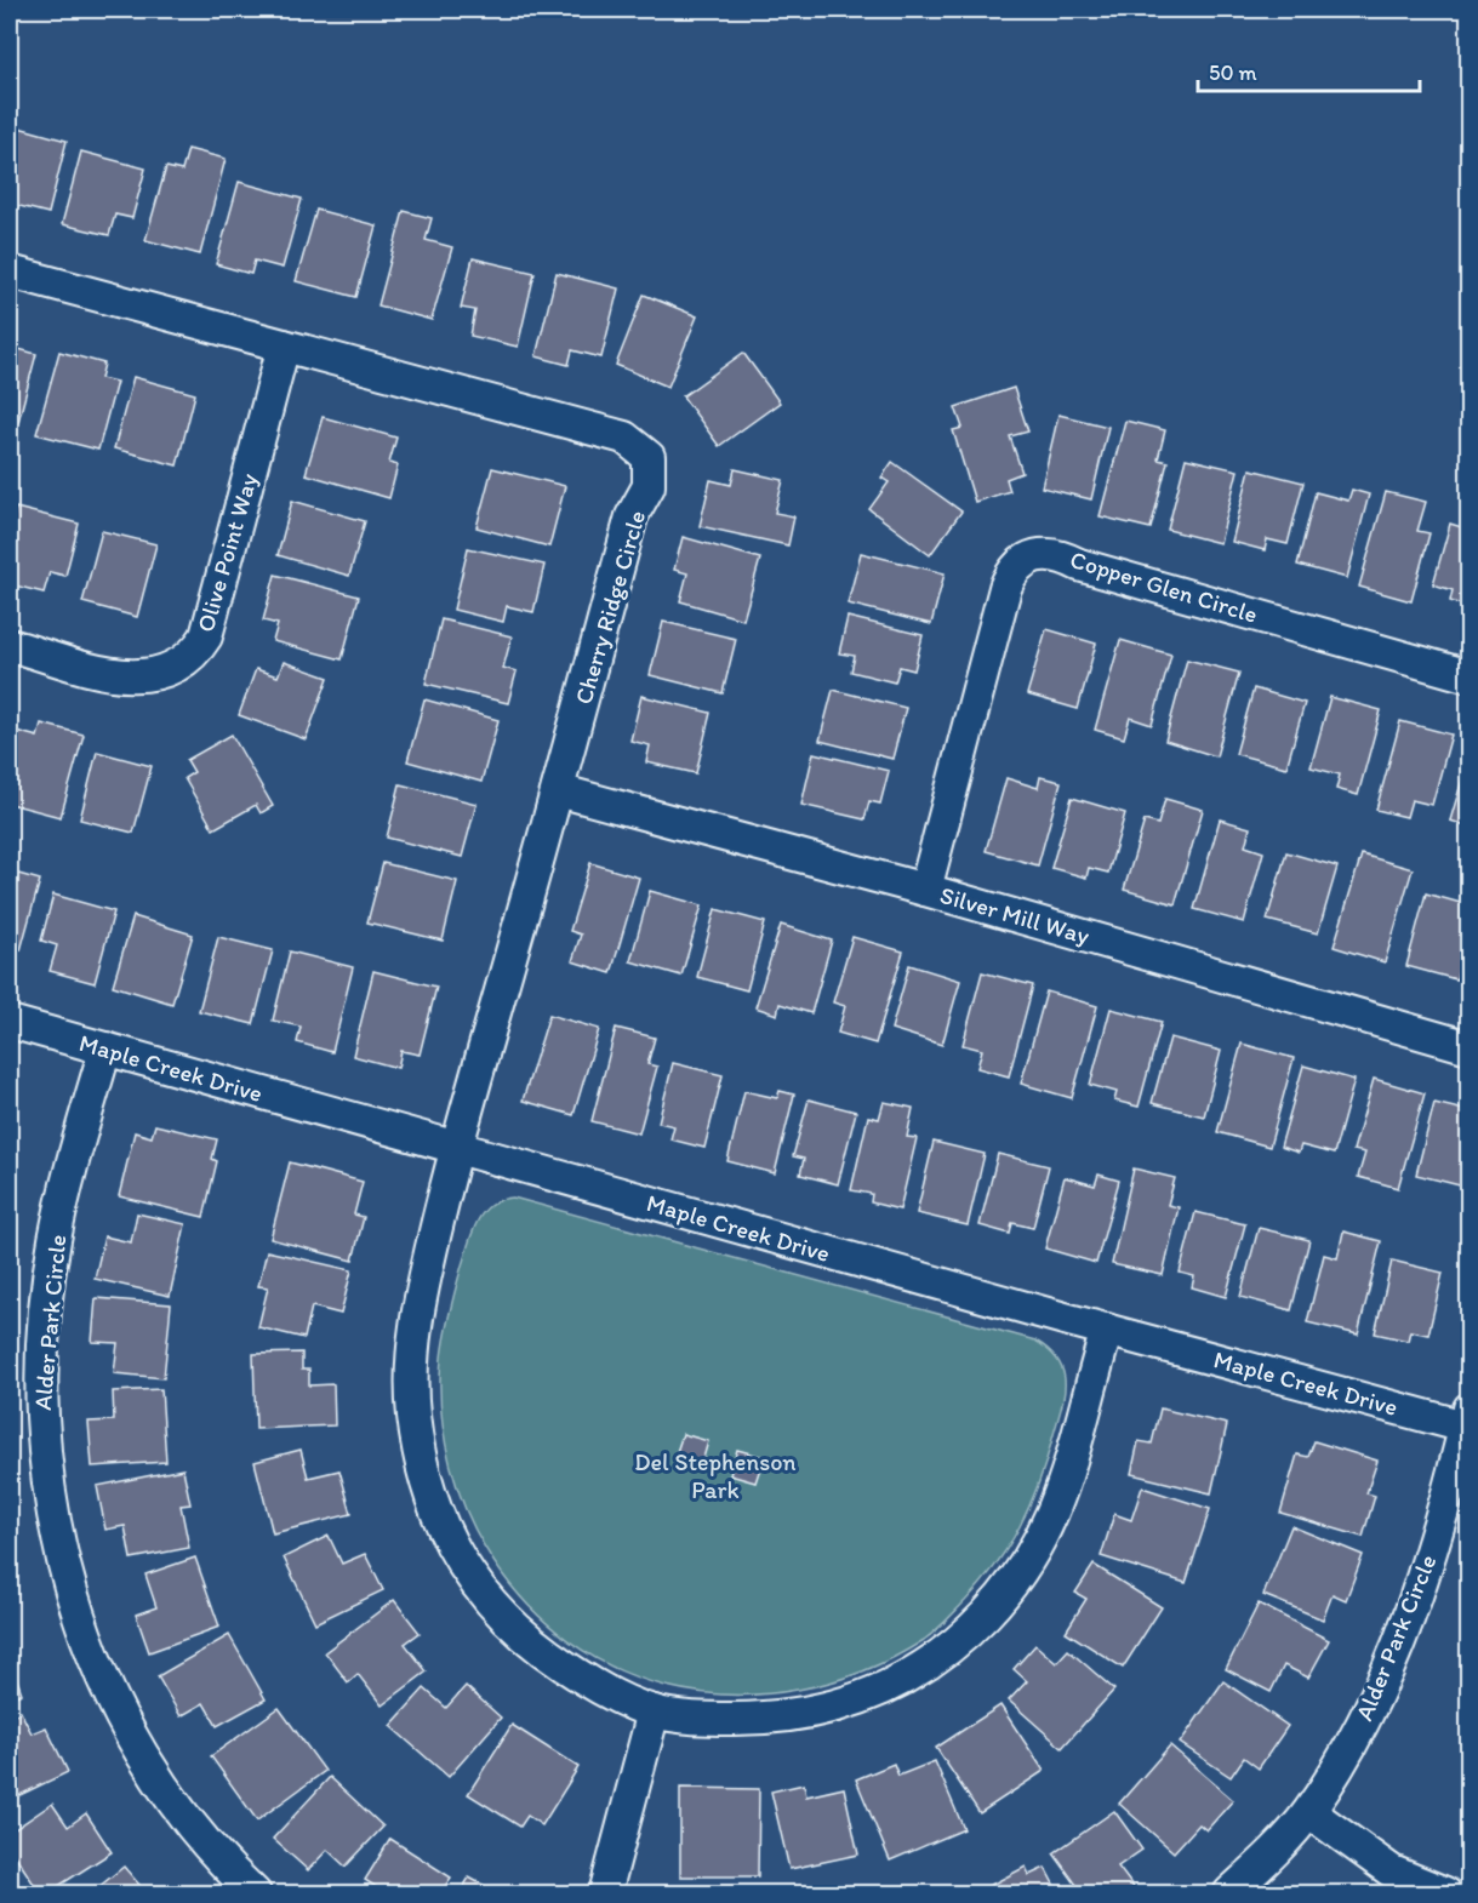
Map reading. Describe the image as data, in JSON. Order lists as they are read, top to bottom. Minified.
{"streets":{"street":["Olive Point Way","Copper Glen Circle","Cherry Ridge Circle","Silver Mill Way","Maple Creek Drive","Alder Park Circle"]},"crossings":[["Olive Point Way","Cherry Ridge Circle"],["Copper Glen Circle","Silver Mill Way"],["Cherry Ridge Circle","Silver Mill Way"],["Cherry Ridge Circle","Maple Creek Drive"],["Maple Creek Drive","Alder Park Circle"]],"parks":["Del Stephenson Park"],"scale_bar":"50 m"}
